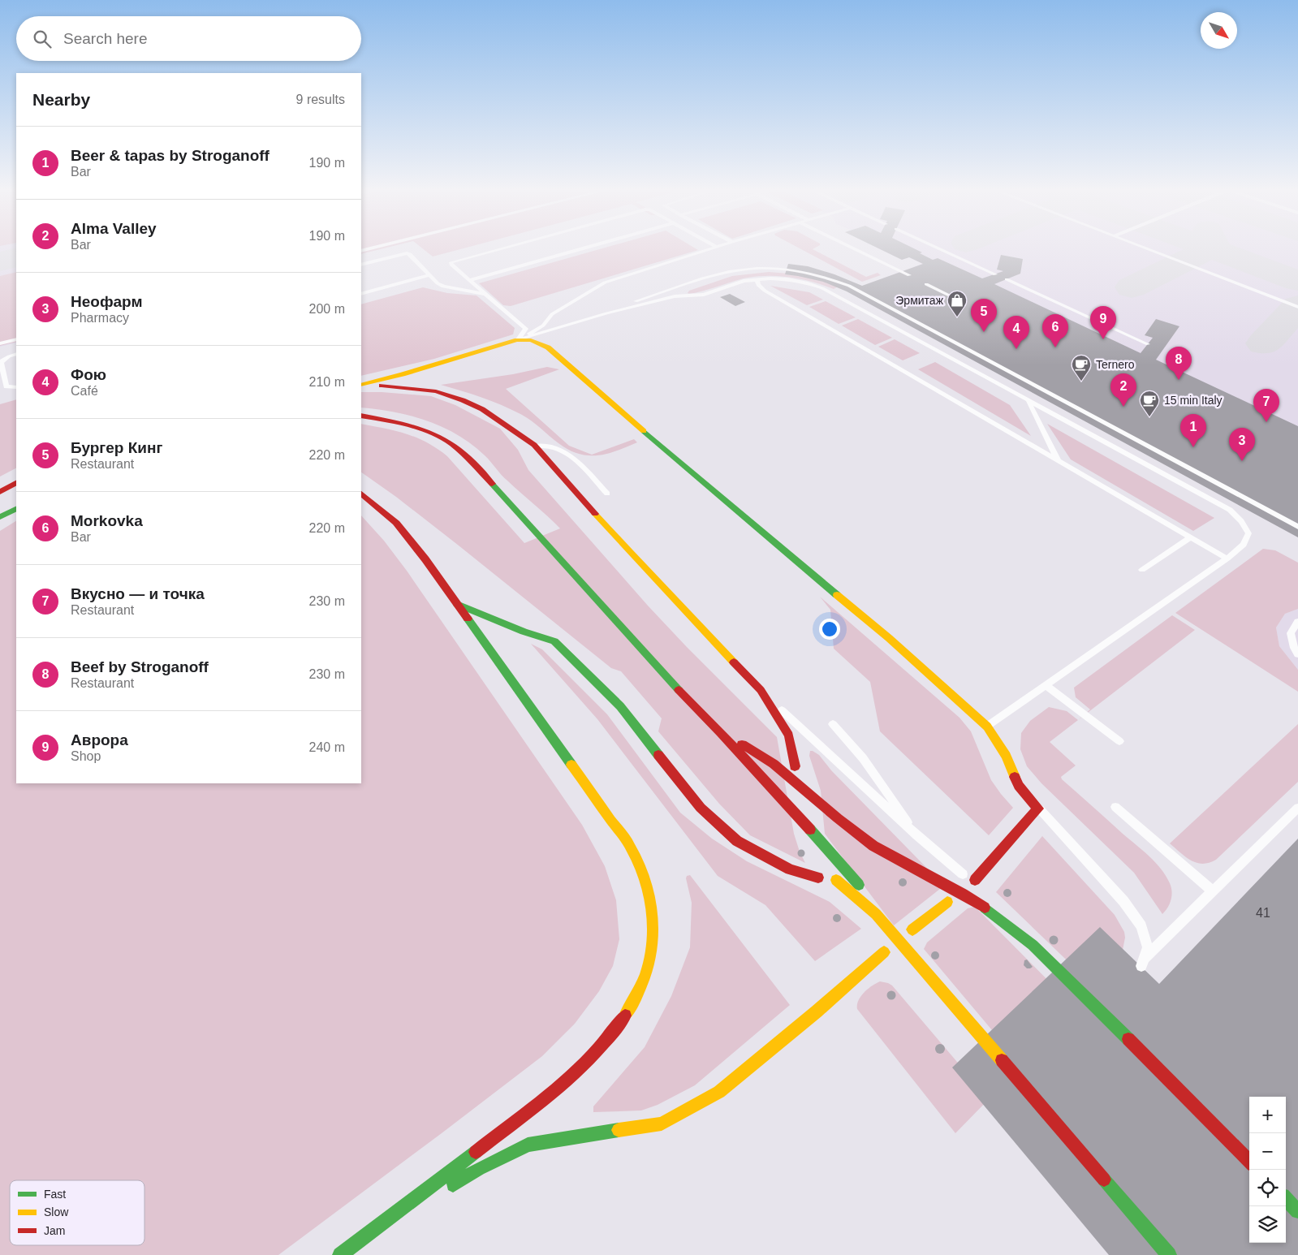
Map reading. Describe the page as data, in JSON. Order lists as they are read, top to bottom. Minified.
{"places":{"shop":["Эрмитаж"],"cafe":["Ternero","15 min Italy"]},"house_numbers":["41"],"legend":["Fast","Slow","Jam"],"north":"bottom right","page":{"search":"Search here","heading":["Nearby","9 results"],"list":[{"mark":"1","name":"Beer & tapas by Stroganoff","note":"Bar","value":"190 m"},{"mark":"2","name":"Alma Valley","note":"Bar","value":"190 m"},{"mark":"3","name":"Неофарм","note":"Pharmacy","value":"200 m"},{"mark":"4","name":"Фою","note":"Café","value":"210 m"},{"mark":"5","name":"Бургер Кинг","note":"Restaurant","value":"220 m"},{"mark":"6","name":"Morkovka","note":"Bar","value":"220 m"},{"mark":"7","name":"Вкусно — и точка","note":"Restaurant","value":"230 m"},{"mark":"8","name":"Beef by Stroganoff","note":"Restaurant","value":"230 m"},{"mark":"9","name":"Аврора","note":"Shop","value":"240 m"}],"pins":["5","9","6","4","8","2","7","1","3"],"map_buttons":["+","−"]}}
